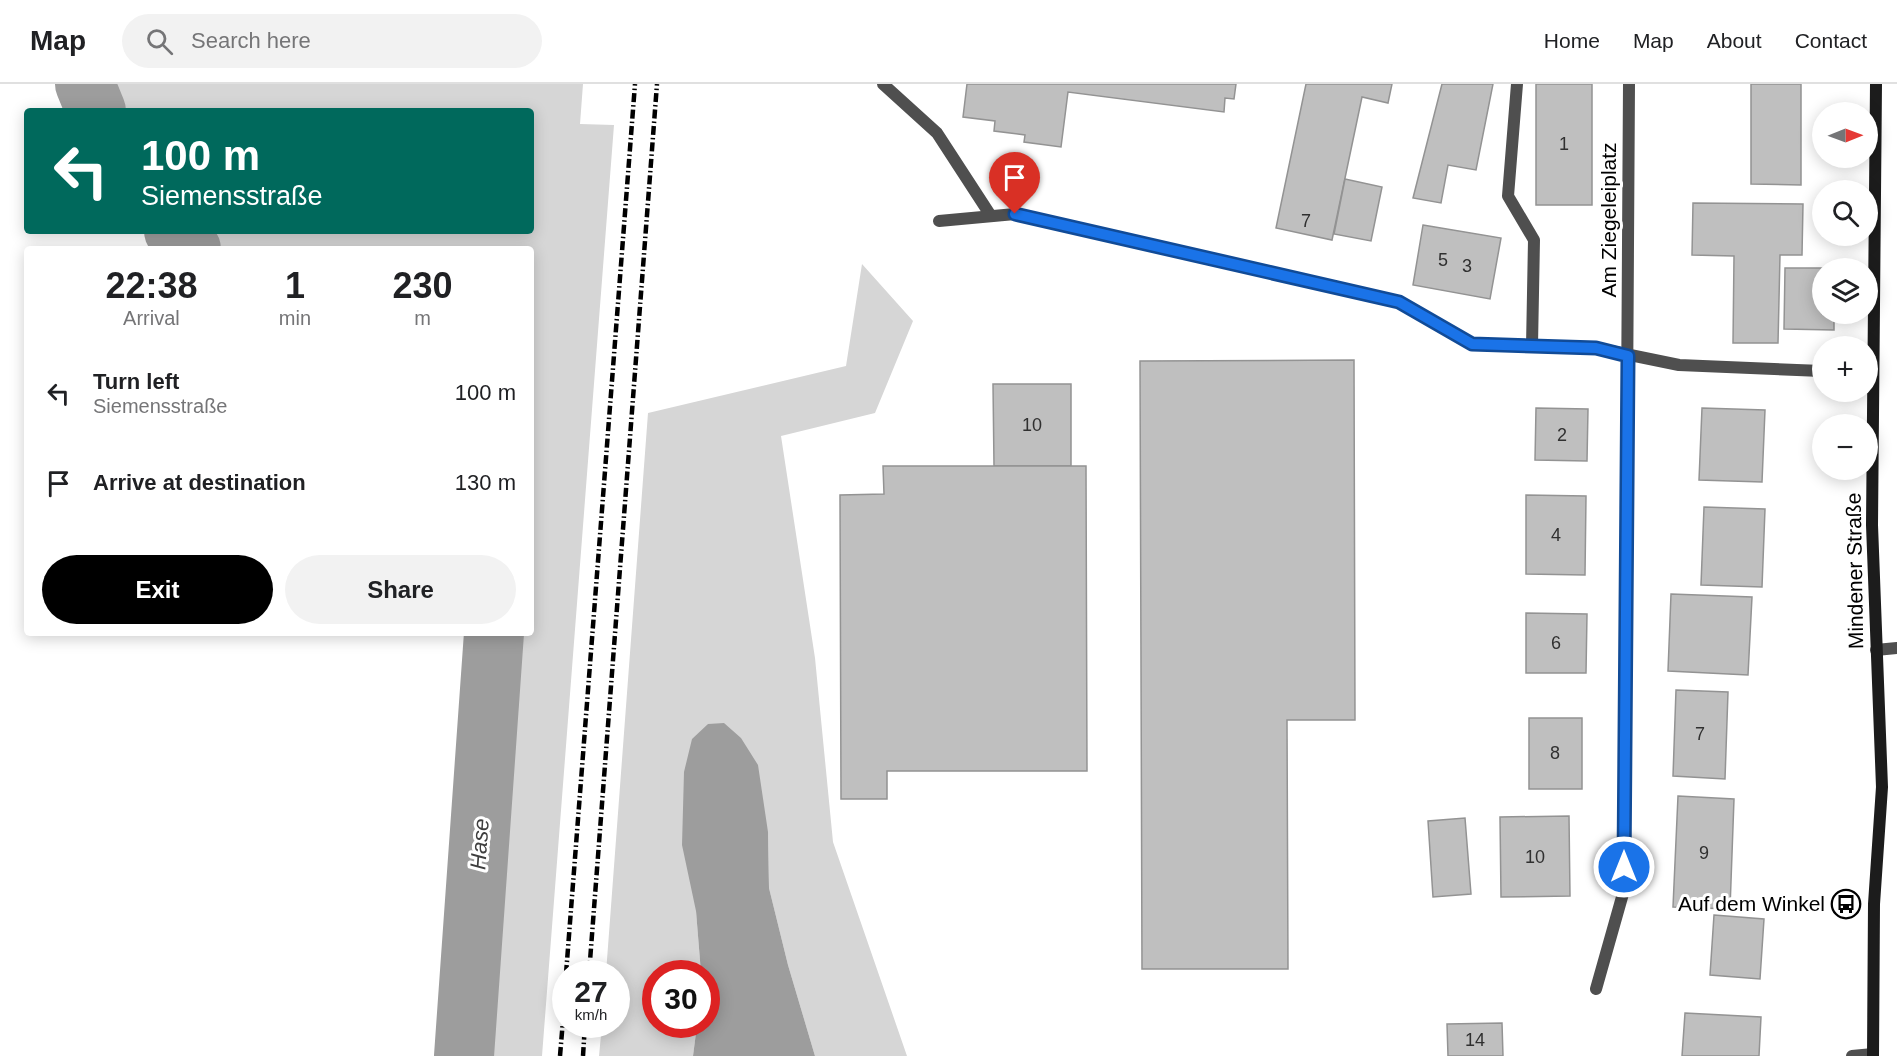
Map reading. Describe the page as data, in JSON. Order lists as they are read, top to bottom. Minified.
{"streets":{"main road":["Mindener Straße"],"street":["Am Ziegeleiplatz"]},"water":["Hase"],"places":{"bus stop":["Auf dem Winkel"]},"house_numbers":["1","7","5","3","10","2","4","6","7","8","9","10","14"],"north":"right","page":{"header":"Map","search":"Search here","nav":["Home","Map","About","Contact"],"map_buttons":["+","−"],"turn":["100 m","Siemensstraße"],"eta":["22:38","Arrival","1","min","230","m"],"list":[{"name":"Turn left","note":"Siemensstraße","value":"100 m"},{"name":"Arrive at destination","value":"130 m"}],"buttons":["Exit","Share"],"speed":"27 km/h","limit":"30"}}
